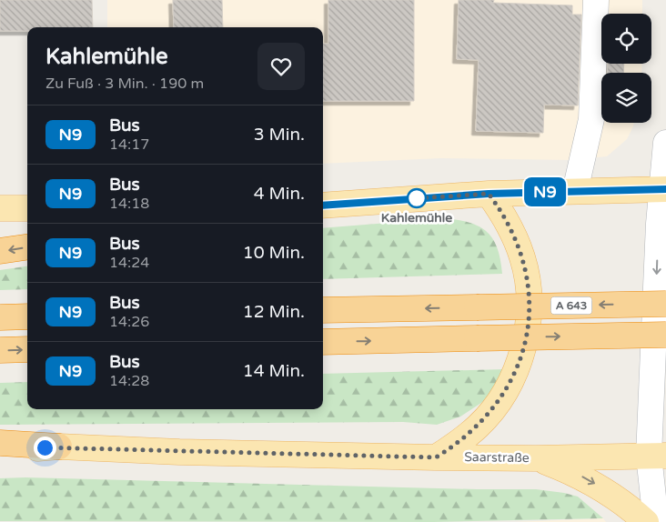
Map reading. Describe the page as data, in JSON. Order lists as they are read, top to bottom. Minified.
{"streets":{"highway":["A 643"],"main road":["Saarstraße"]},"places":["Kahlemühle"],"lines":["bus line N9"],"page":{"on_map":"N9","heading":["Kahlemühle","Zu Fuß · 3 Min. · 190 m"],"list":[{"mark":"N9","name":"Bus","note":"14:17","value":"3 Min."},{"mark":"N9","name":"Bus","note":"14:18","value":"4 Min."},{"mark":"N9","name":"Bus","note":"14:24","value":"10 Min."},{"mark":"N9","name":"Bus","note":"14:26","value":"12 Min."},{"mark":"N9","name":"Bus","note":"14:28","value":"14 Min."}]}}
